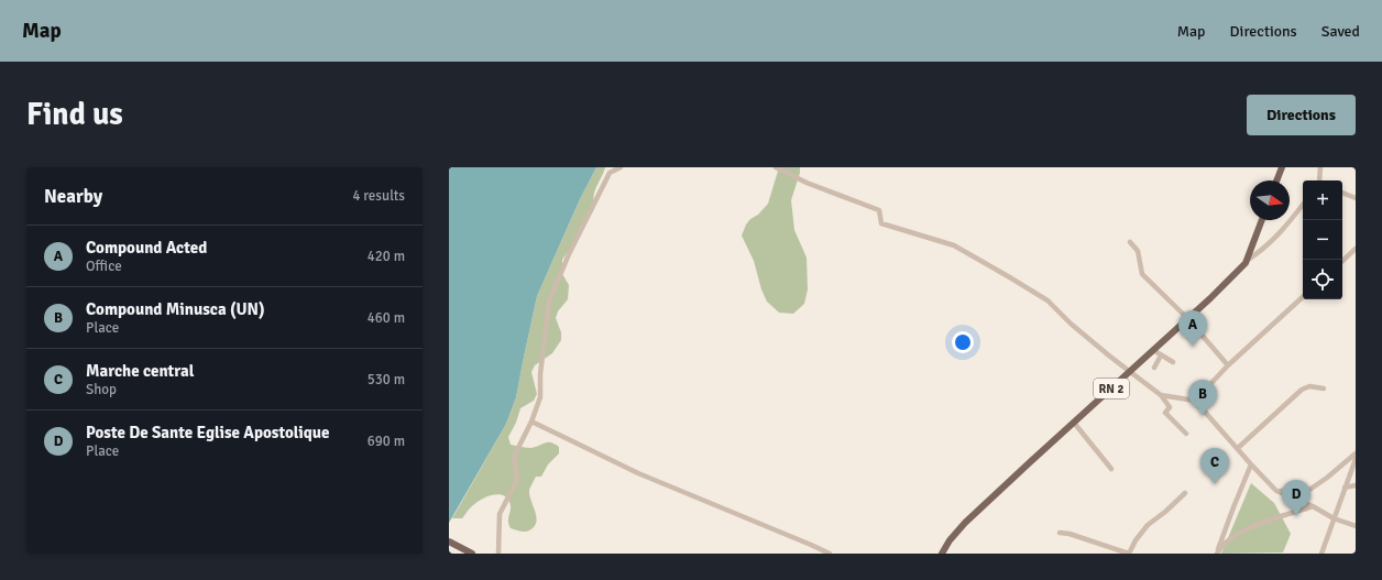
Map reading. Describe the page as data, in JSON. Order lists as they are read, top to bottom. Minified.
{"streets":{"main road":["RN 2"]},"north":"right","page":{"header":"Map","nav":["Map","Directions","Saved"],"buttons":"Directions","title":"Find us","heading":["Nearby","4 results"],"map_buttons":["+","−"],"list":[{"mark":"A","name":"Compound Acted","note":"Office","value":"420 m"},{"mark":"B","name":"Compound Minusca (UN)","note":"Place","value":"460 m"},{"mark":"C","name":"Marche central","note":"Shop","value":"530 m"},{"mark":"D","name":"Poste De Sante Eglise Apostolique","note":"Place","value":"690 m"}],"pins":["A","B","C","D"]}}
